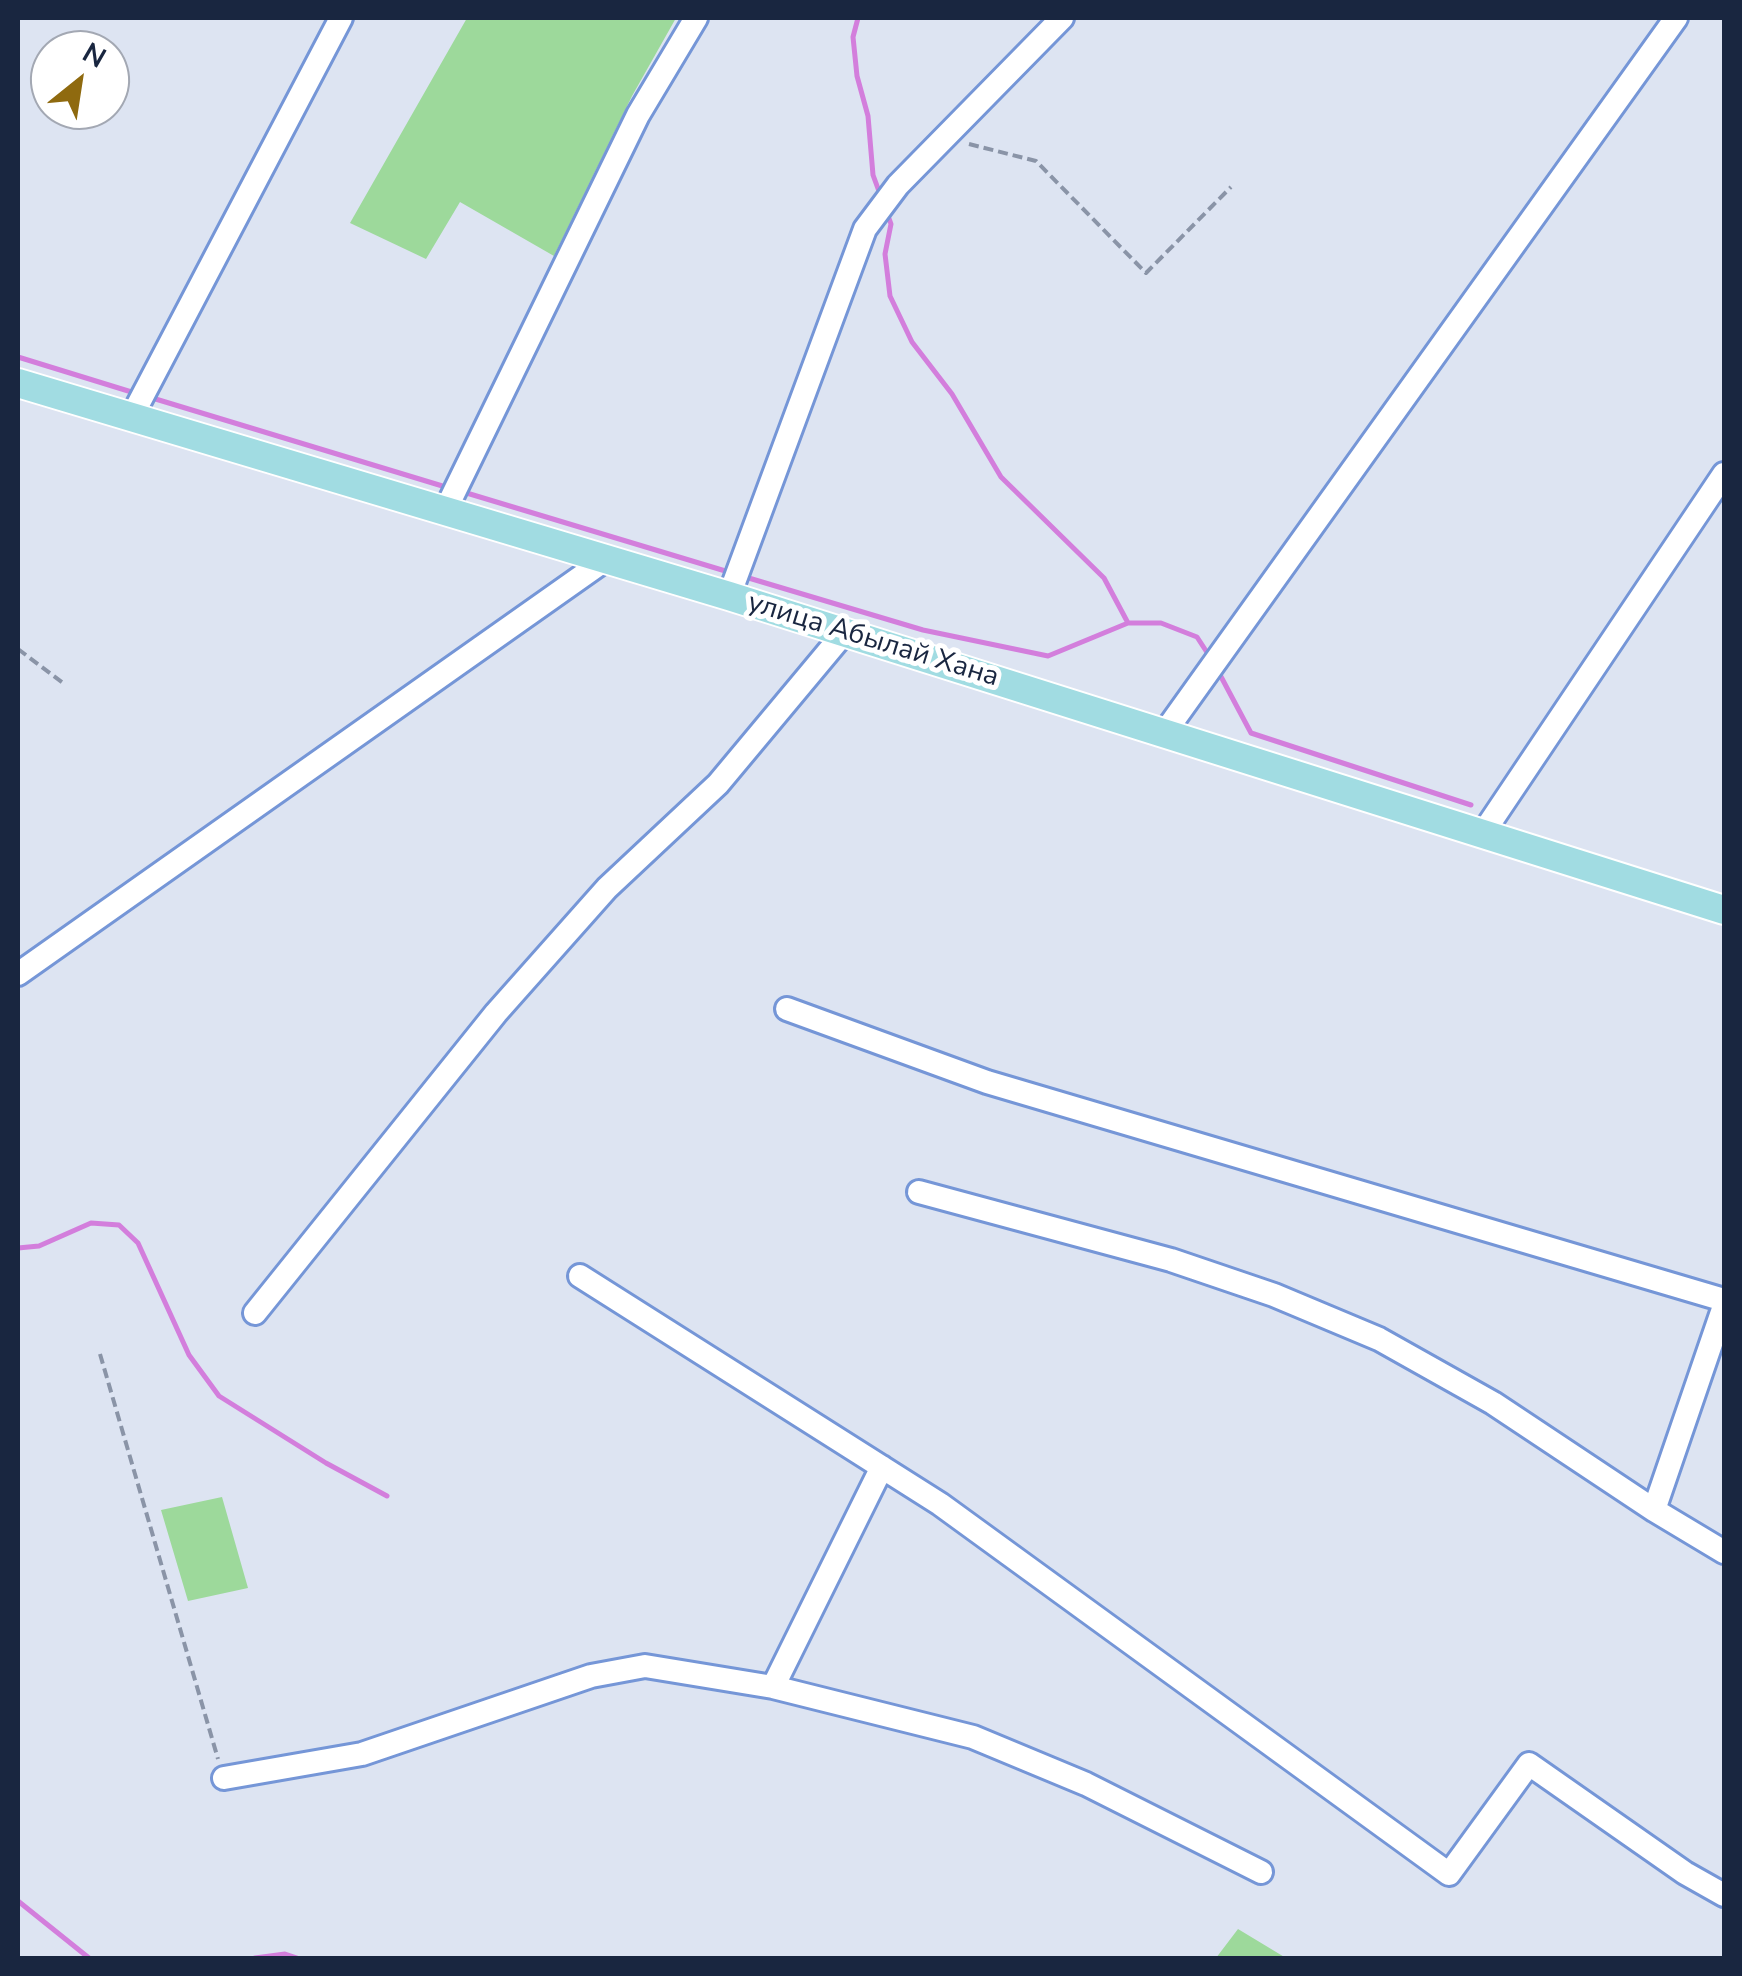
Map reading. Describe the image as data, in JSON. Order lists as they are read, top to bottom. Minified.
{"streets":{"main road":["улица Абылай Хана"]},"north":"top right"}
